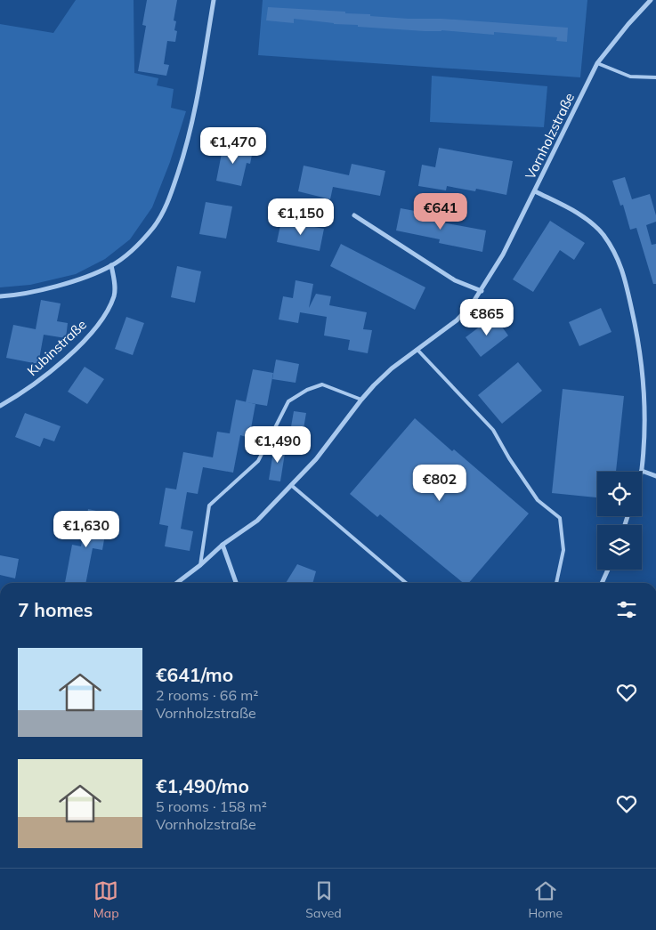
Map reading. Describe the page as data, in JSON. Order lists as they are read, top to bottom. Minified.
{"streets":{"street":["Vornholzstraße","Kubinstraße"]},"page":{"price":["€1,470","€641","€1,150","€865","€1,490","€802","€1,630"],"heading":"7 homes","list":[{"name":"€641/mo","note":"2 rooms · 66 m² · Vornholzstraße"},{"name":"€1,490/mo","note":"5 rooms · 158 m² · Vornholzstraße"}],"tabs":["Map","Saved","Home"]}}
